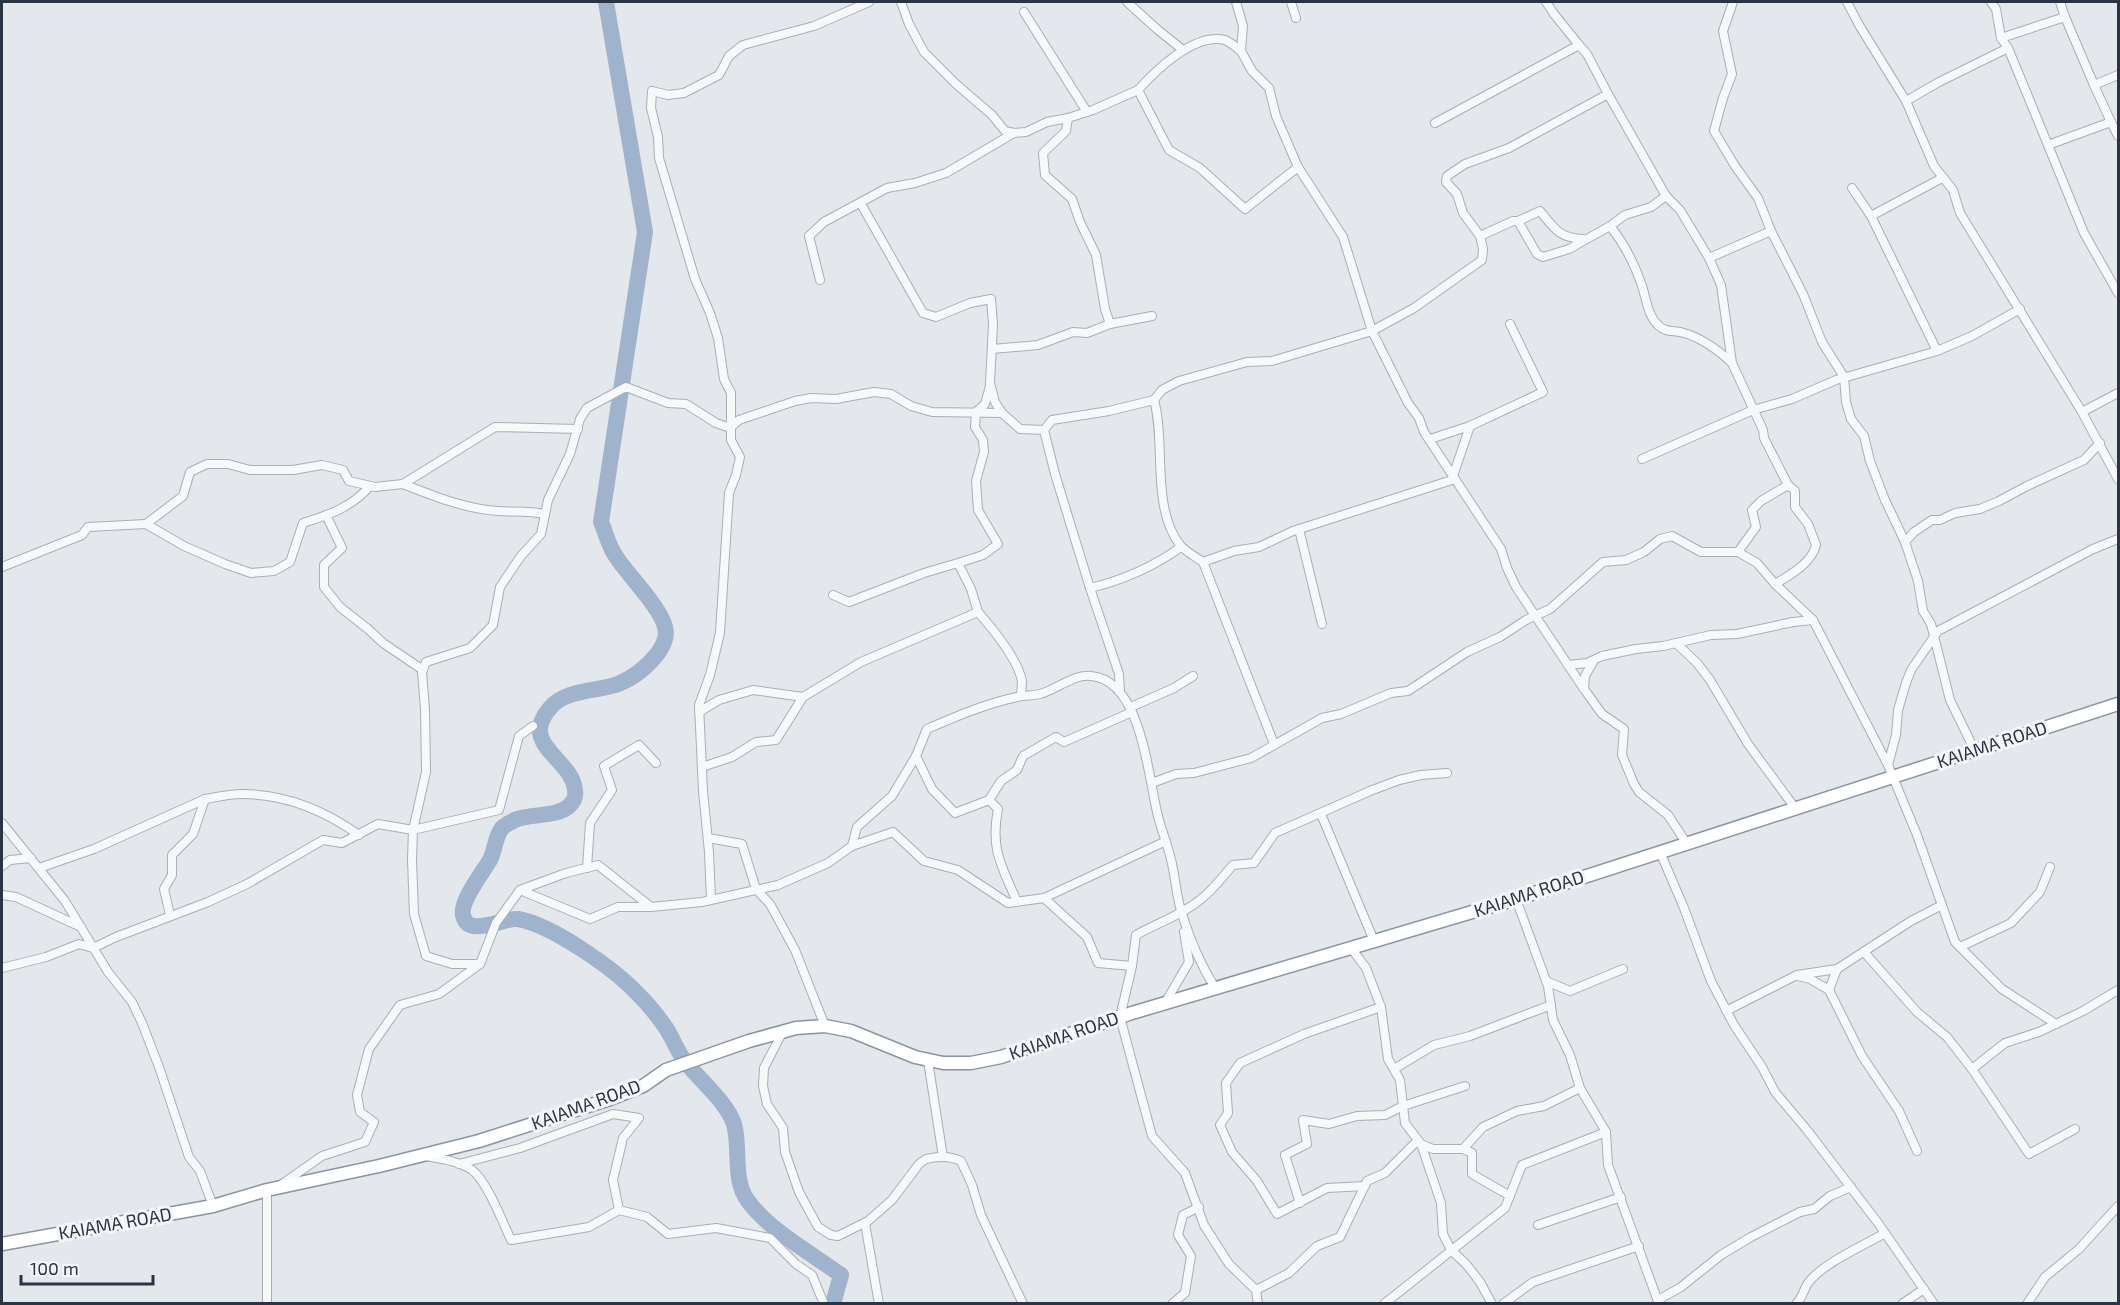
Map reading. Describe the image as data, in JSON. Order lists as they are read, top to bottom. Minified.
{"streets":{"highway":["KAIAMA ROAD"]},"scale_bar":"100 m"}
